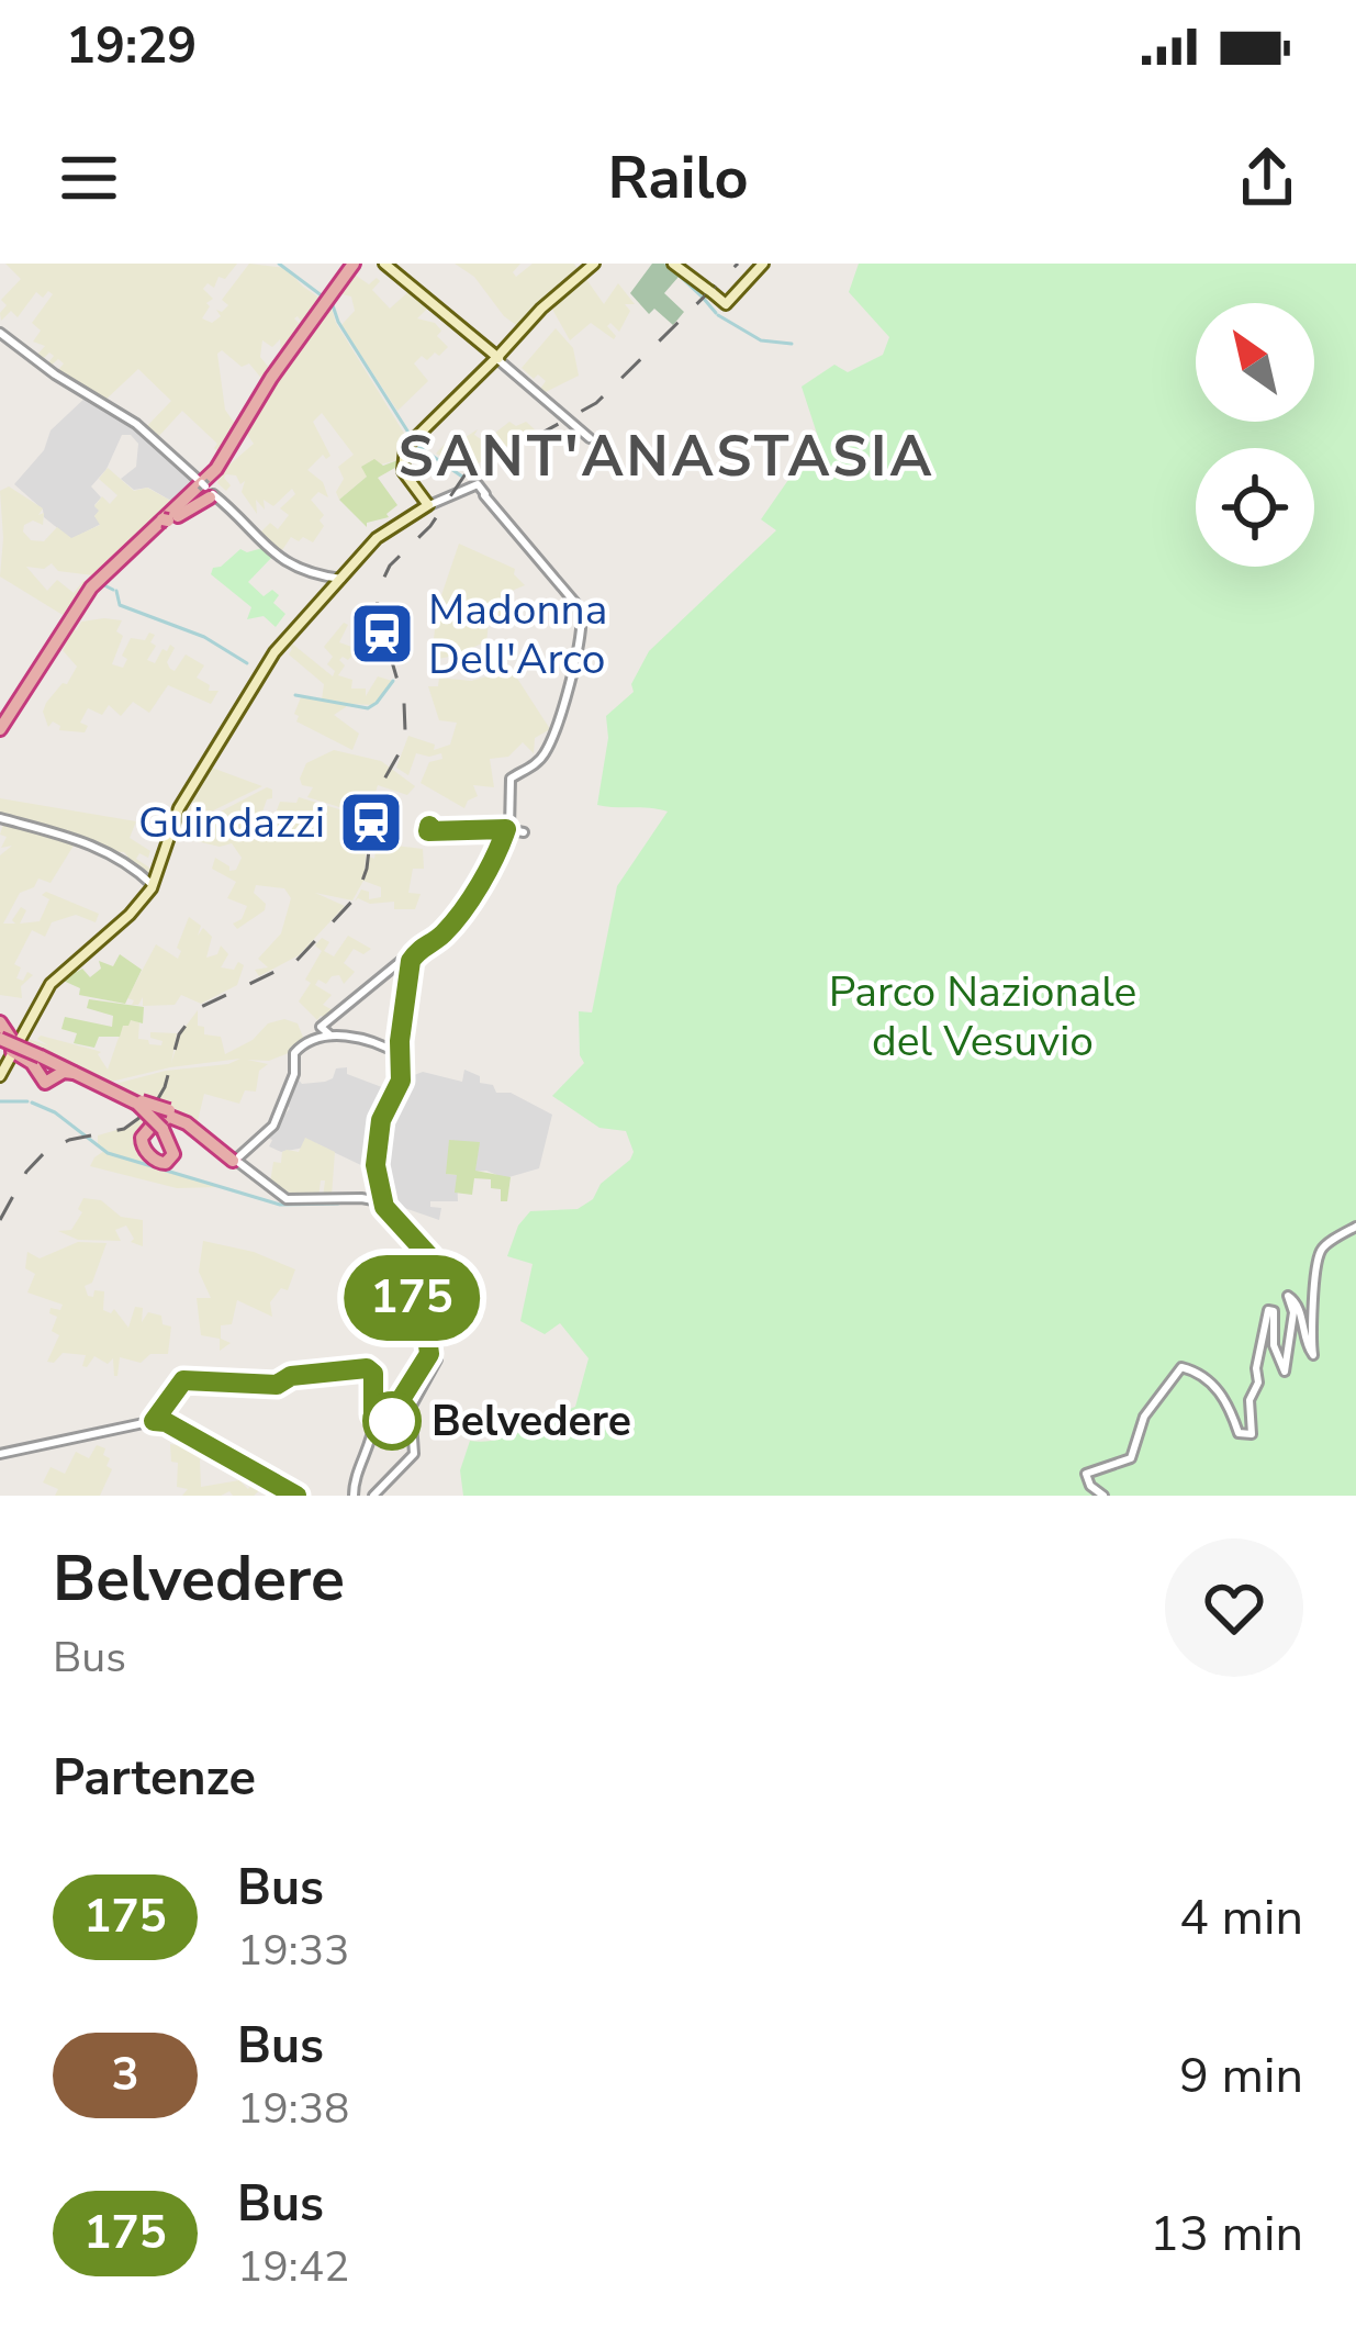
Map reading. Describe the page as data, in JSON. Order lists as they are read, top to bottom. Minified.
{"districts":["SANT'ANASTASIA"],"parks":["Parco Nazionale del Vesuvio"],"places":{"station":["Madonna Dell'Arco","Guindazzi"],"other":["Belvedere"]},"lines":["bus line 175"],"north":"top left","page":{"status":"19:29","header":"Railo","on_map":"175","heading":[["Belvedere","Bus"],"Partenze"],"list":[{"mark":"175","name":"Bus","note":"19:33","value":"4 min"},{"mark":"3","name":"Bus","note":"19:38","value":"9 min"},{"mark":"175","name":"Bus","note":"19:42","value":"13 min"}]}}
